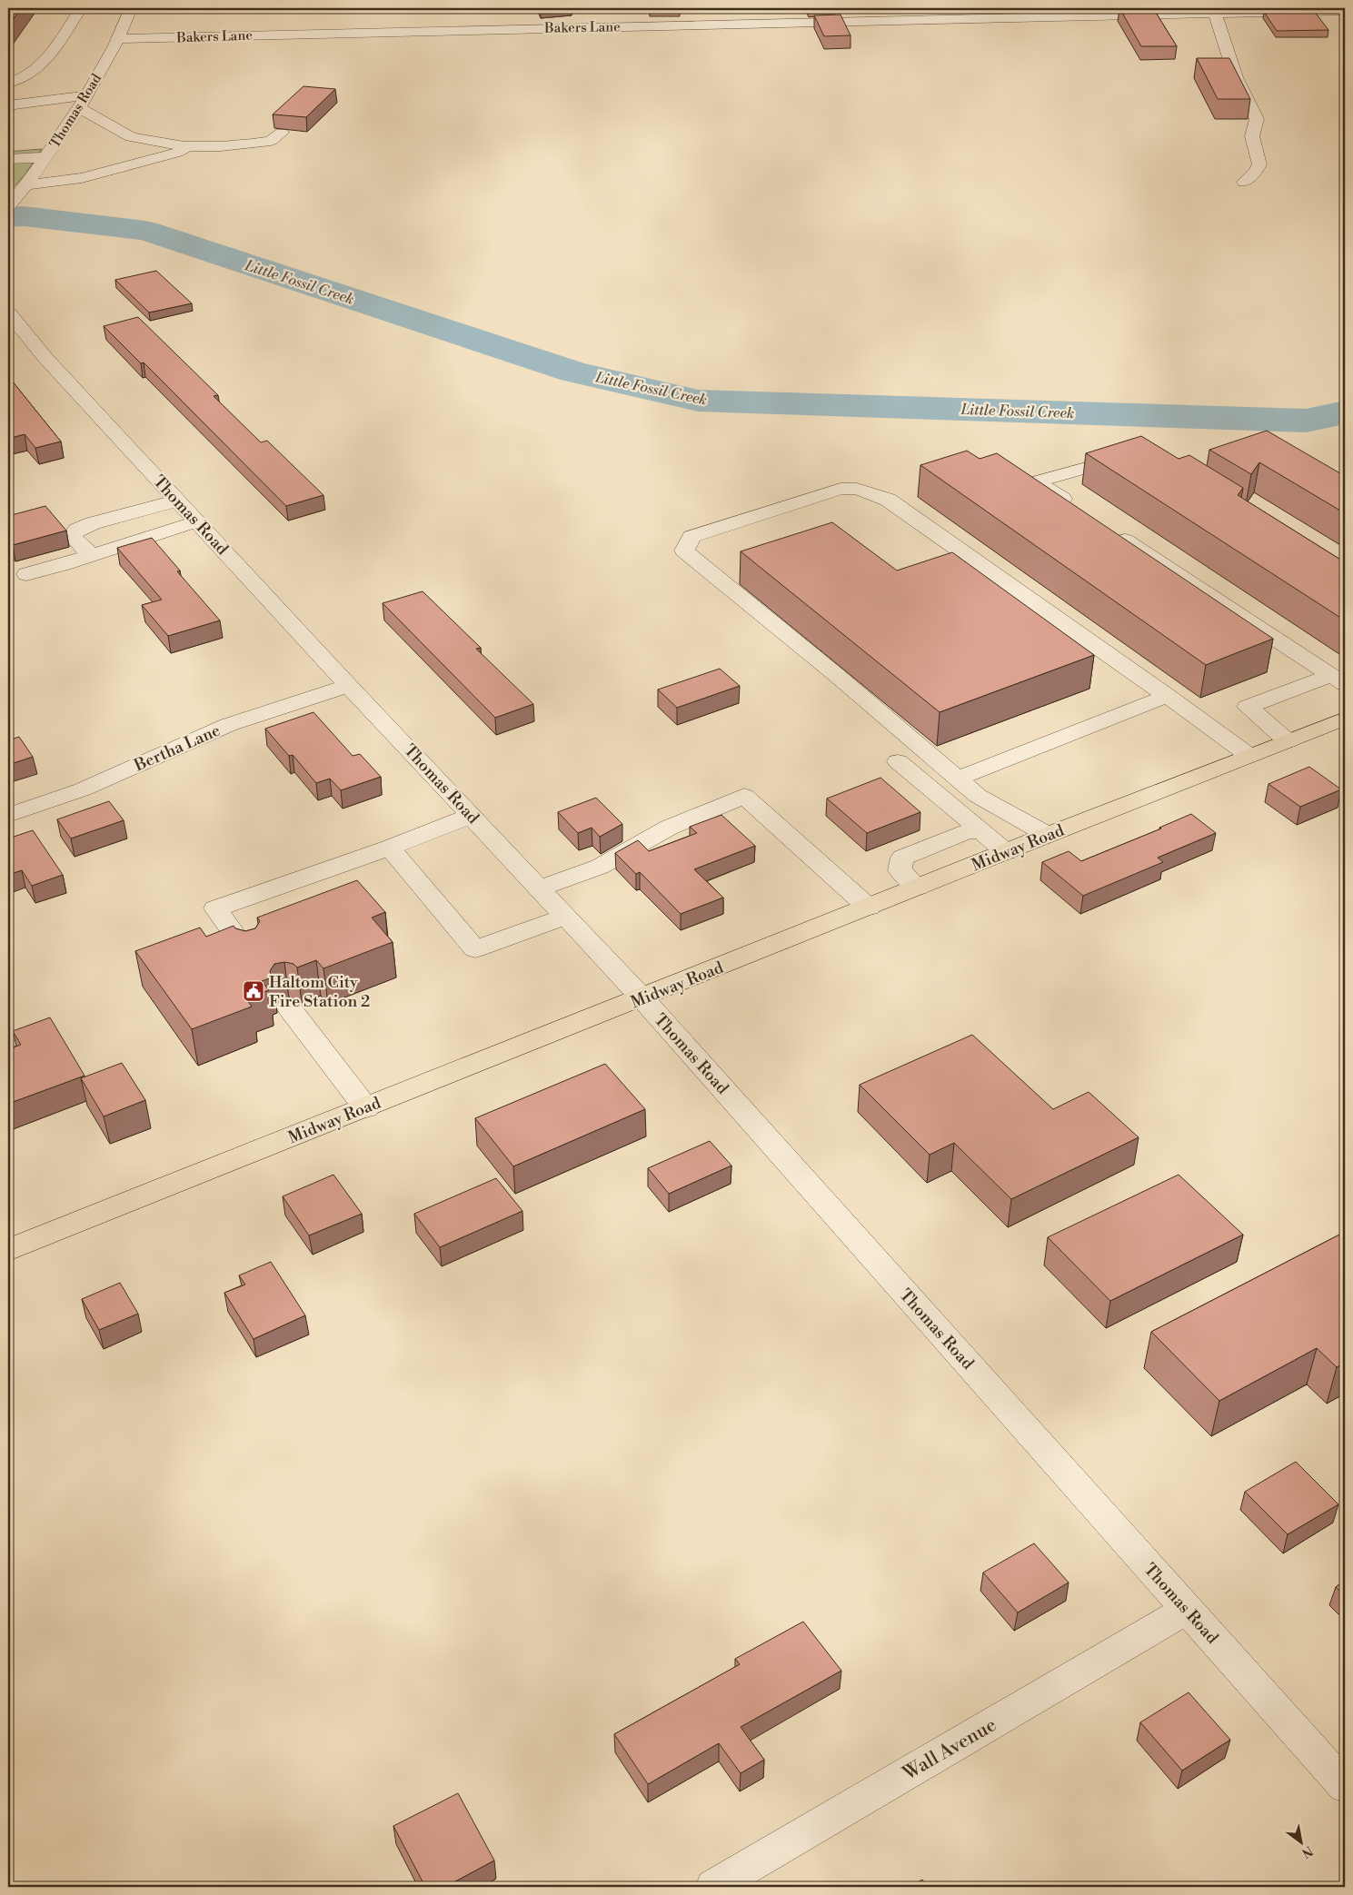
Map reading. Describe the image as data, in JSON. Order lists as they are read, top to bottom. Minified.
{"streets":{"main road":["Midway Road"],"street":["Bakers Lane","Thomas Road","Bertha Lane","Wall Avenue"]},"crossings":[["Bakers Lane","Thomas Road"],["Thomas Road","Bertha Lane"],["Thomas Road","Midway Road"],["Thomas Road","Wall Avenue"]],"water":["Little Fossil Creek"],"places":{"public building":["Haltom City Fire Station 2"]},"north":"bottom right"}
